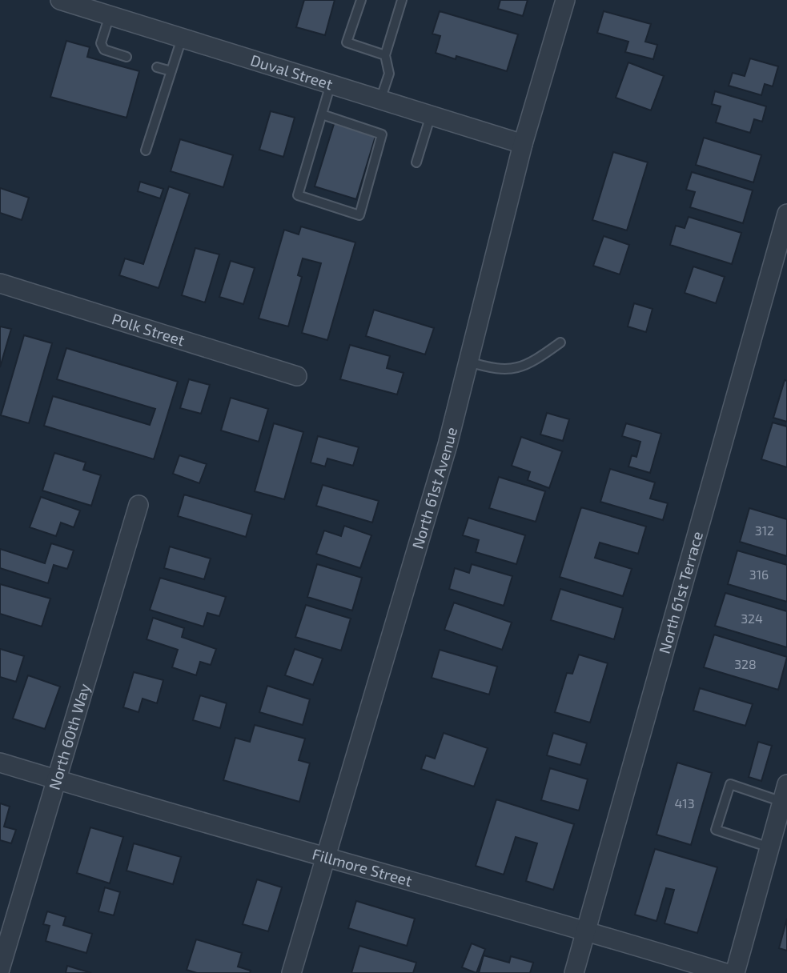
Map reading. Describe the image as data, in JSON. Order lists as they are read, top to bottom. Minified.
{"streets":{"street":["Duval Street","Polk Street","North 61st Avenue","North 61st Terrace","North 60th Way","Fillmore Street"]},"crossings":[["Duval Street","North 61st Avenue"],["North 61st Avenue","Fillmore Street"],["North 61st Terrace","Fillmore Street"],["North 60th Way","Fillmore Street"]],"house_numbers":["312","316","324","328","413"]}
